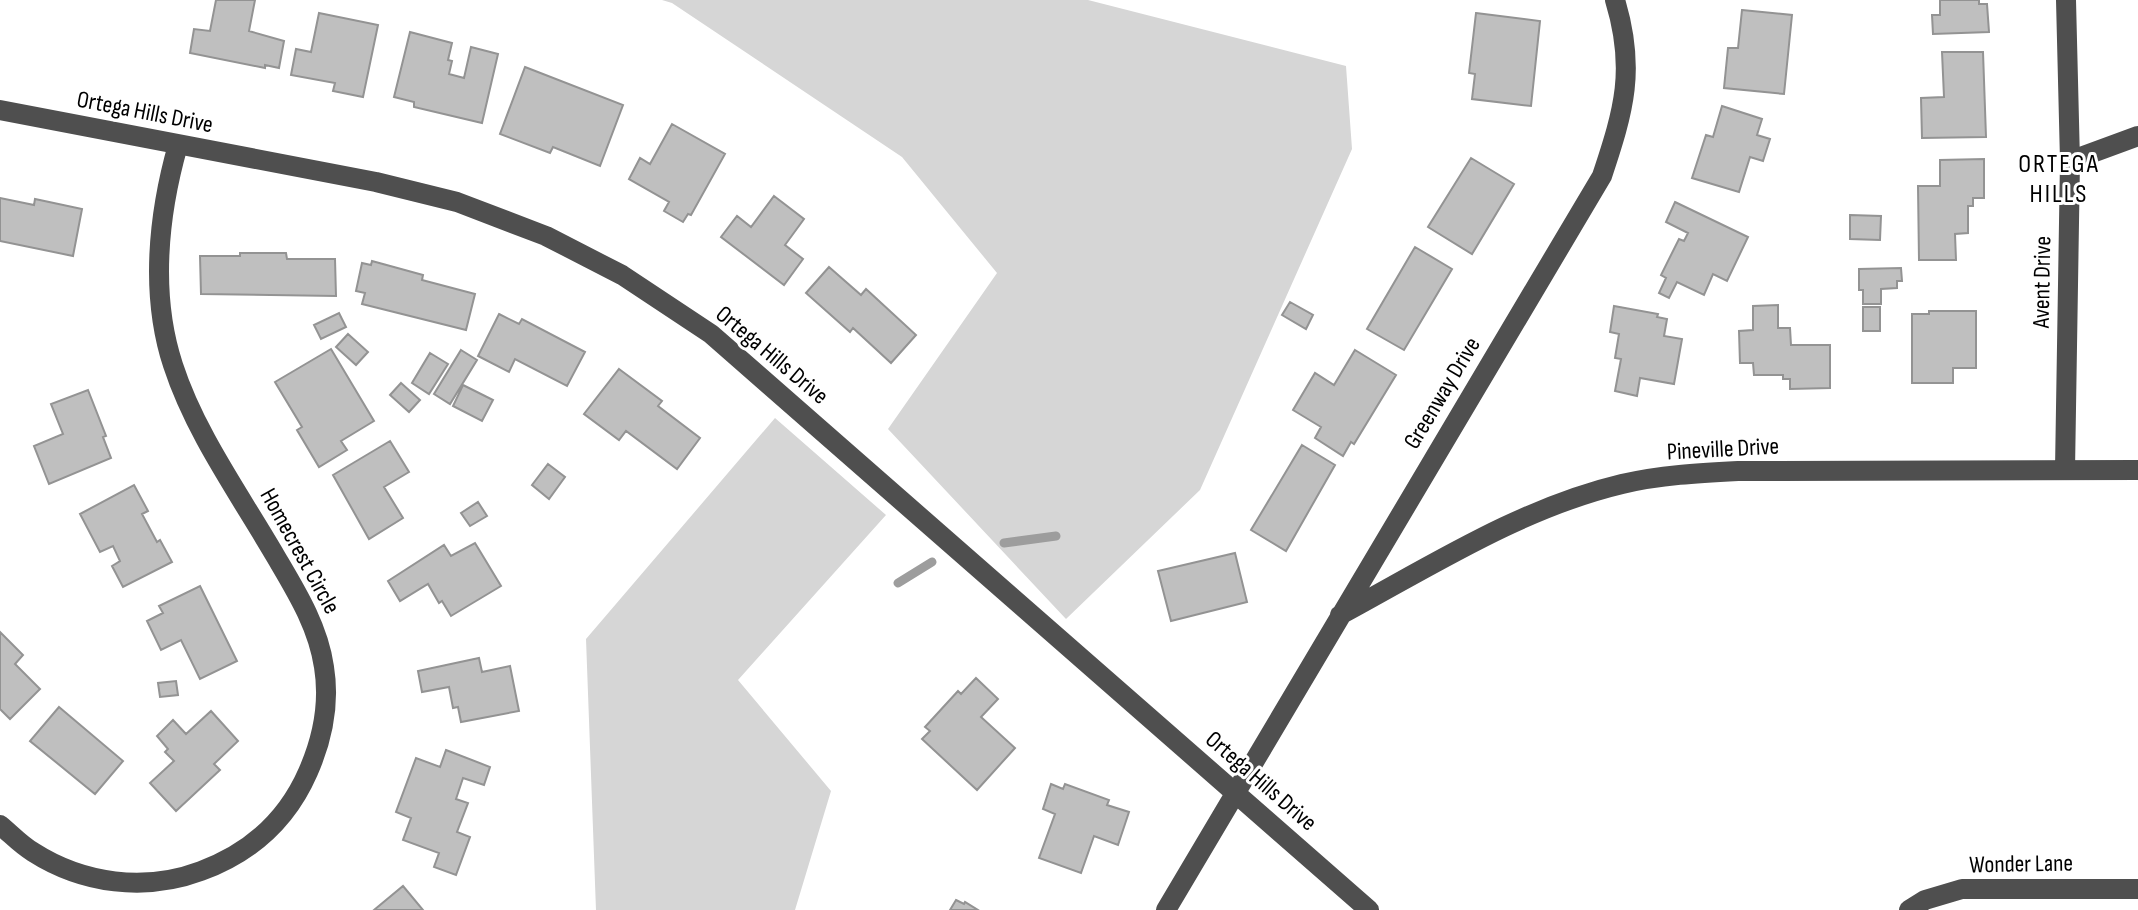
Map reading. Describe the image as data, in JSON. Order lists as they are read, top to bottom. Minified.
{"streets":{"street":["Ortega Hills Drive","Avent Drive","Greenway Drive","Pineville Drive","Homecrest Circle","Wonder Lane"]},"crossings":[["Ortega Hills Drive","Greenway Drive"],["Ortega Hills Drive","Homecrest Circle"],["Avent Drive","Pineville Drive"],["Greenway Drive","Pineville Drive"]],"districts":["ORTEGA HILLS"]}
